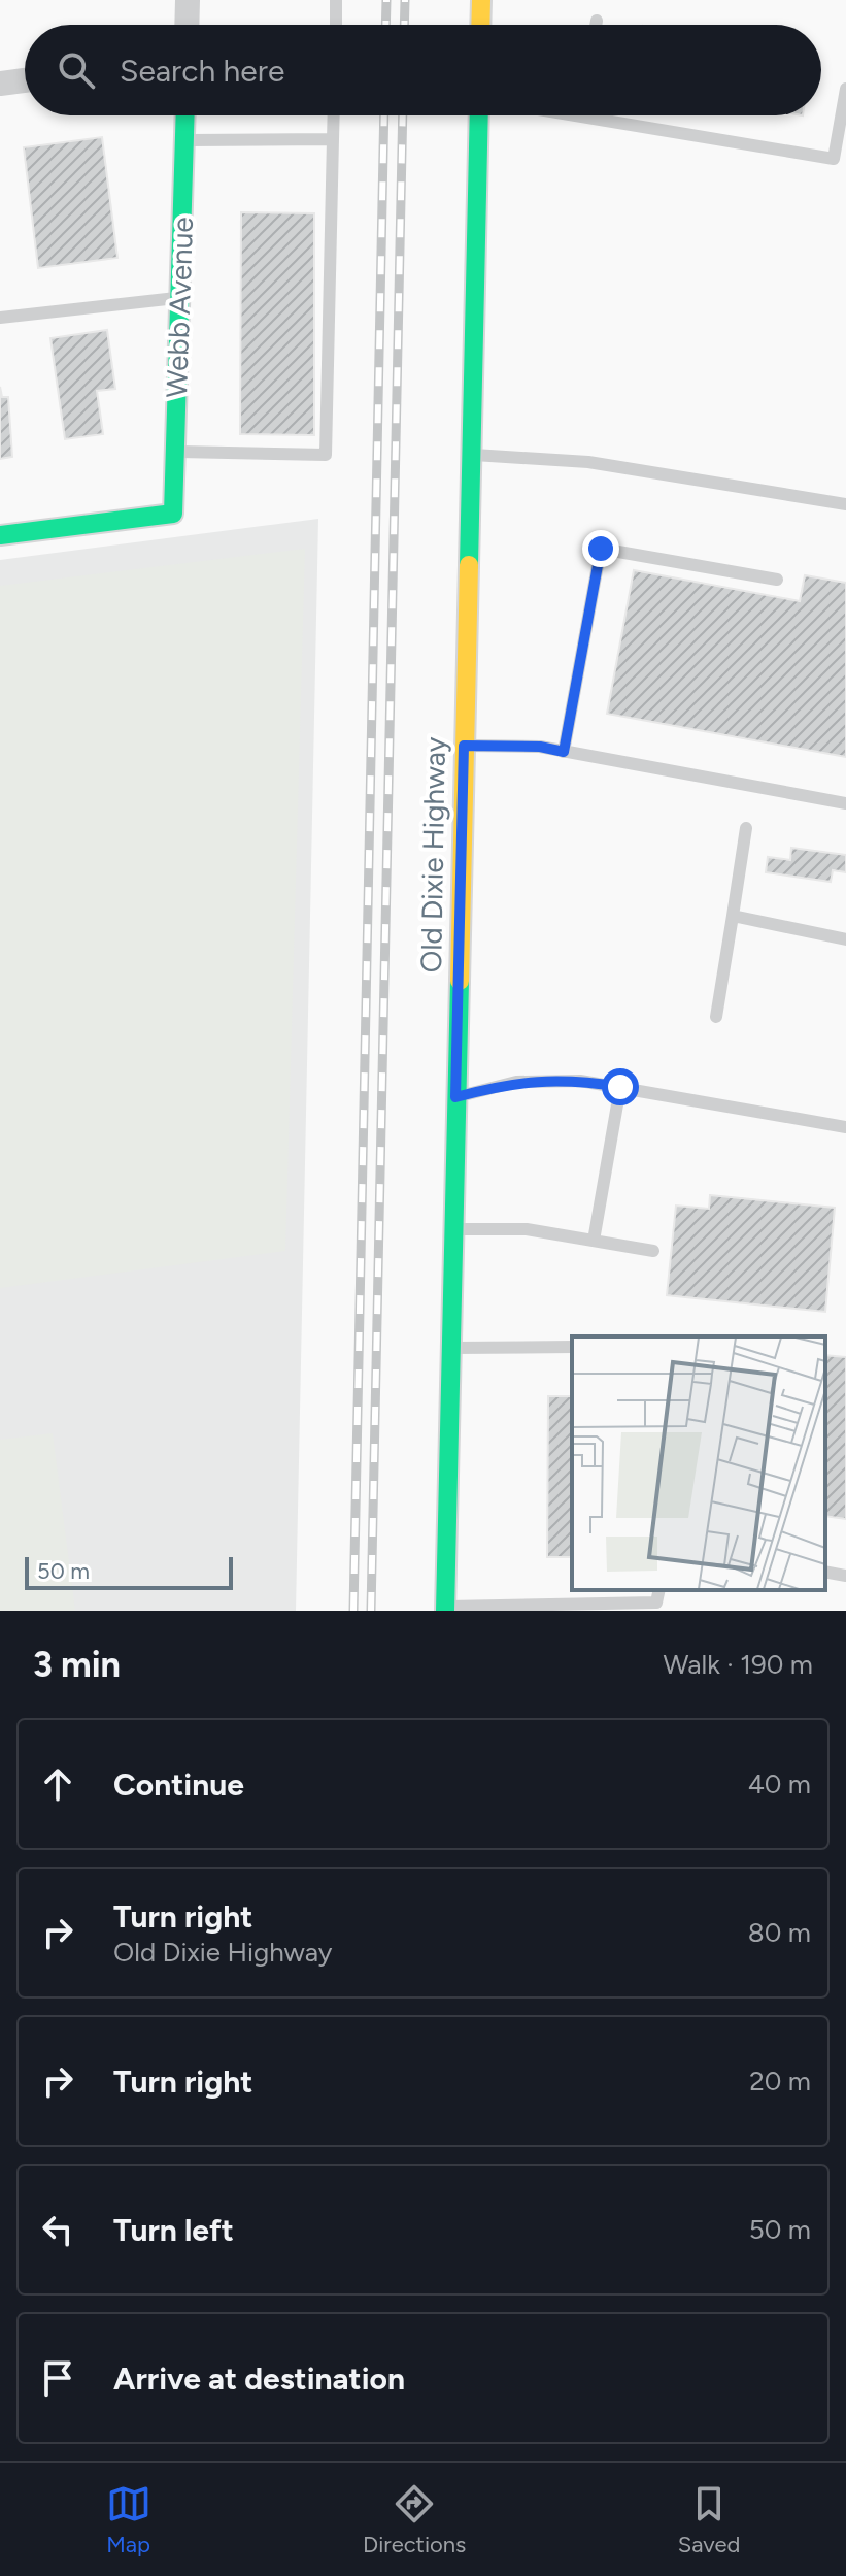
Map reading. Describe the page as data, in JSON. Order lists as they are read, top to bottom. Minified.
{"streets":{"street":["Webb Avenue","Old Dixie Highway"]},"scale_bar":"50 m","page":{"search":"Search here","scale":"50 m","heading":["3 min","Walk · 190 m"],"list":[["Continue","40 m"],["Turn right","Old Dixie Highway","80 m"],["Turn right","20 m"],["Turn left","50 m"],"Arrive at destination"],"nav":["Map","Directions","Saved"]}}
